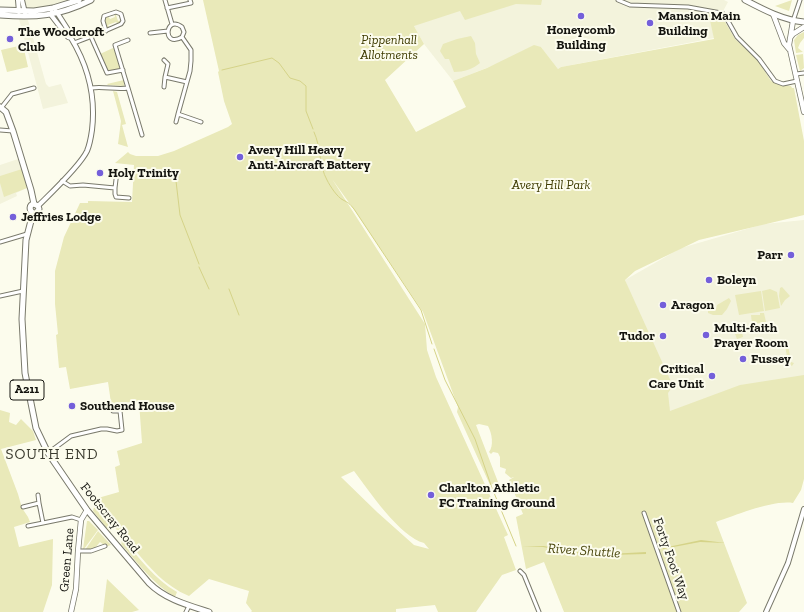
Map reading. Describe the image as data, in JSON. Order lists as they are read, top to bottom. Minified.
{"streets":{"main road":["A211","Footscray Road","Green Lane"],"street":["Forty Foot Way"]},"crossings":[["A211","Footscray Road"],["Footscray Road","Green Lane"]],"districts":["SOUTH END"],"water":["River Shuttle"],"parks":["Pippenhall Allotments","Avery Hill Park"],"places":["Honeycomb Building","Mansion Main Building","The Woodcroft Club","Avery Hill Heavy Anti-Aircraft Battery","Holy Trinity","Jeffries Lodge","Parr","Boleyn","Aragon","Multi-faith Prayer Room","Tudor","Fussey","Critical Care Unit","Southend House","Charlton Athletic FC Training Ground"]}
